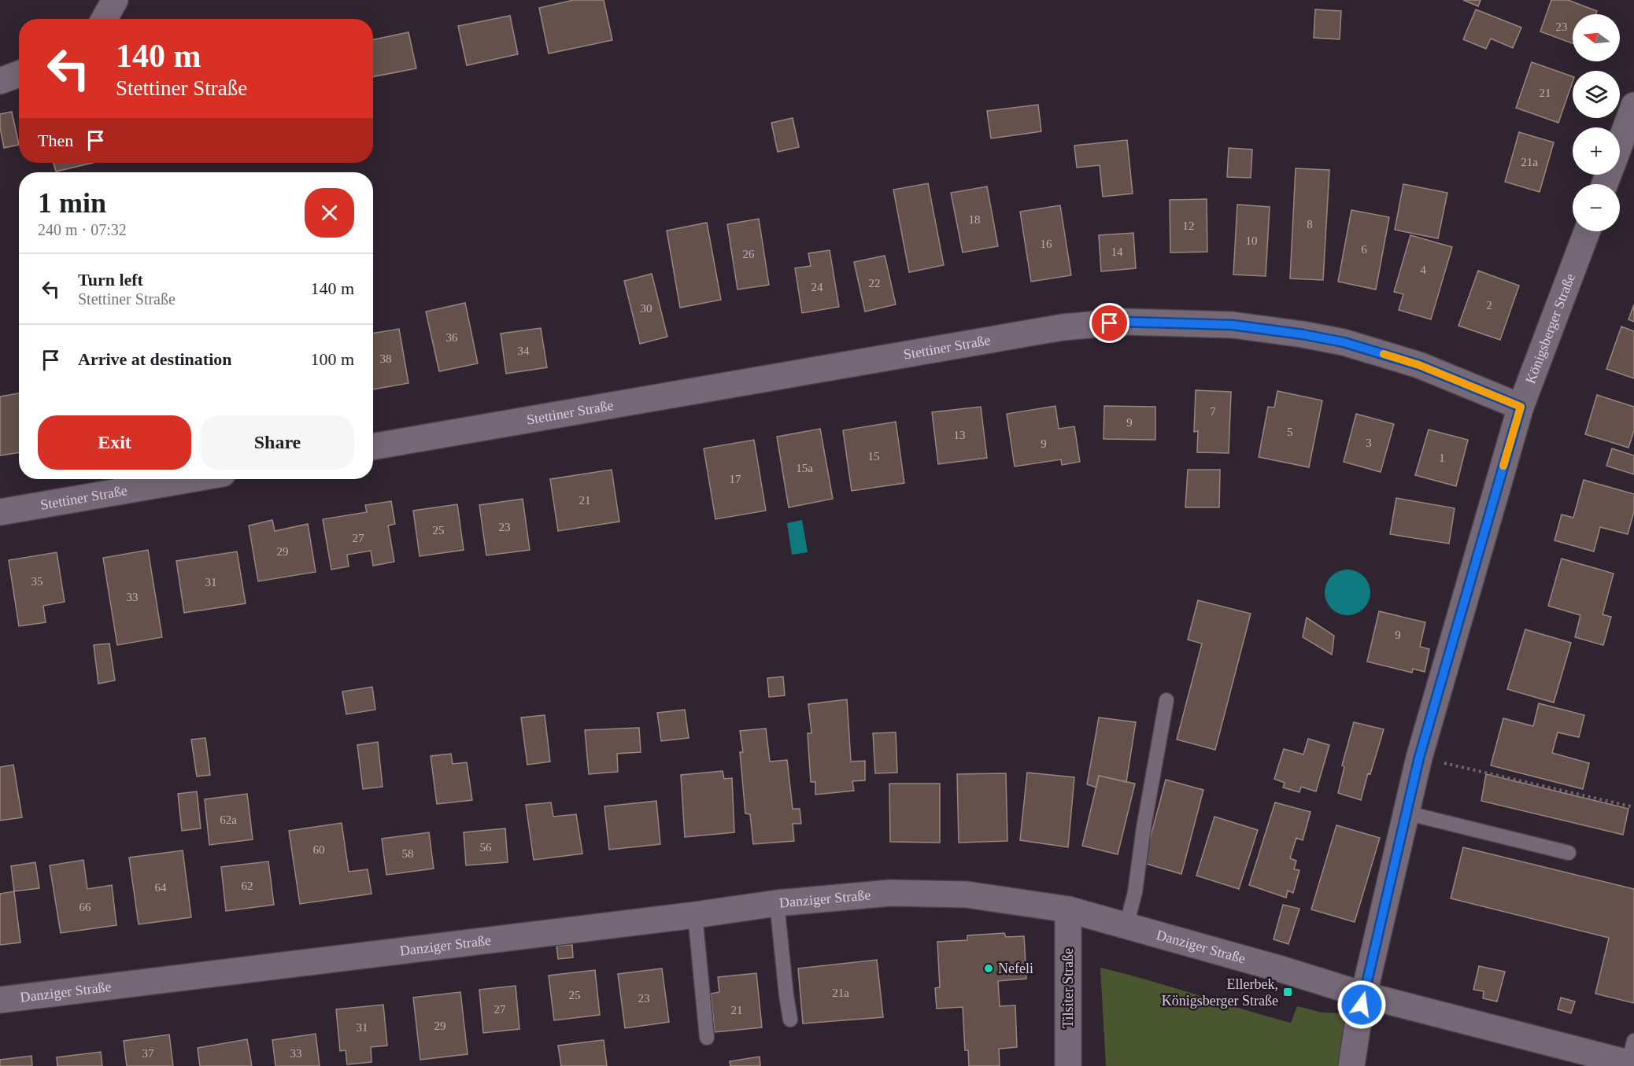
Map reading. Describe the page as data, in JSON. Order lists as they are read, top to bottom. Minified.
{"streets":{"street":["Königsberger Straße","Stettiner Straße","Danziger Straße","Tilsiter Straße"]},"crossings":[["Königsberger Straße","Stettiner Straße"],["Königsberger Straße","Danziger Straße"],["Danziger Straße","Tilsiter Straße"]],"places":{"other":["Nefeli"],"transit":["Ellerbek, Königsberger Straße"]},"house_numbers":["23","21","21a","18","8","12","10","16","6","14","26","4","22","24","2","30","36","34","38","7","9","5","13","3","9","15","1","15a","17","21","23","25","27","29","35","31","33","9","62a","56","60","58","62","64","66","21a","25","23","27","21","29","31","37","33"],"north":"left","page":{"map_buttons":["+","−"],"turn":["140 m","Stettiner Straße"],"then":"Then","heading":["1 min","240 m · 07:32"],"list":[{"name":"Turn left","note":"Stettiner Straße","value":"140 m"},{"name":"Arrive at destination","value":"100 m"}],"buttons":["Exit","Share"]}}
